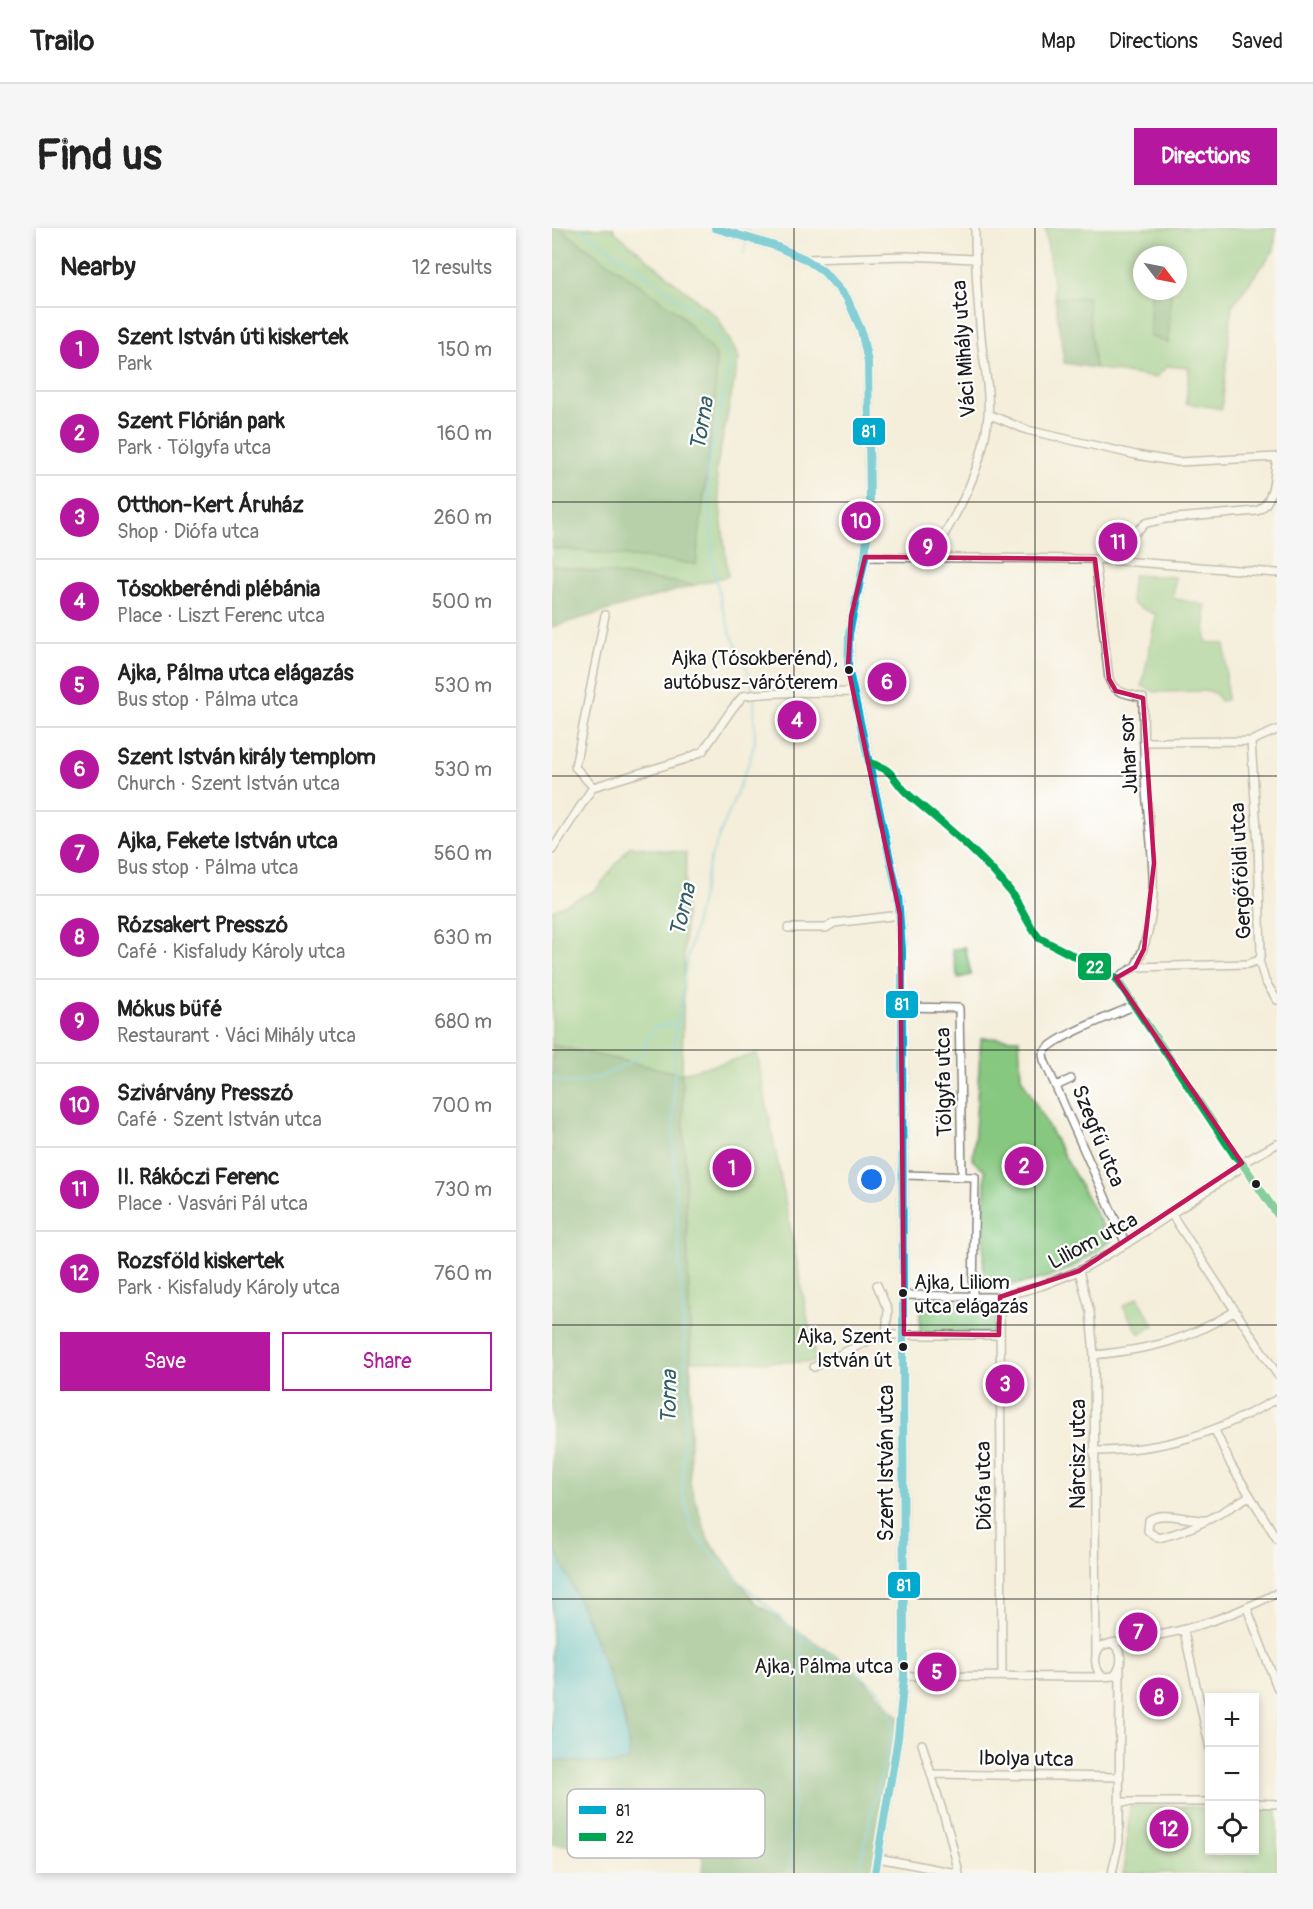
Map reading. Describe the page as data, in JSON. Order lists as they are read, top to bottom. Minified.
{"streets":{"main road":["Szent István utca"],"street":["Váci Mihály utca","Juhar sor","Gergőföldi utca","Tölgyfa utca","Szegfű utca","Liliom utca","Nárcisz utca","Diófa utca","Ibolya utca"]},"crossings":[["Váci Mihály utca","Szent István utca"],["Juhar sor","Gergőföldi utca"],["Tölgyfa utca","Szent István utca"],["Szegfű utca","Liliom utca"],["Liliom utca","Nárcisz utca"],["Liliom utca","Szent István utca"],["Liliom utca","Diófa utca"]],"water":["Torna"],"places":["Ajka (Tósokberénd), autóbusz-váróterem","Ajka, Liliom utca elágazás","Ajka, Szent István út","Ajka, Pálma utca"],"lines":["transit line 81","transit line 22"],"legend":["81","22"],"north":"bottom right","page":{"header":"Trailo","nav":["Map","Directions","Saved"],"buttons":["Directions",["Save","Share"]],"title":"Find us","heading":["Nearby","12 results"],"list":[{"mark":"1","name":"Szent István úti kiskertek","note":"Park","value":"150 m"},{"mark":"2","name":"Szent Flórián park","note":"Park · Tölgyfa utca","value":"160 m"},{"mark":"3","name":"Otthon-Kert Áruház","note":"Shop · Diófa utca","value":"260 m"},{"mark":"4","name":"Tósokberéndi plébánia","note":"Place · Liszt Ferenc utca","value":"500 m"},{"mark":"5","name":"Ajka, Pálma utca elágazás","note":"Bus stop · Pálma utca","value":"530 m"},{"mark":"6","name":"Szent István király templom","note":"Church · Szent István utca","value":"530 m"},{"mark":"7","name":"Ajka, Fekete István utca","note":"Bus stop · Pálma utca","value":"560 m"},{"mark":"8","name":"Rózsakert Presszó","note":"Café · Kisfaludy Károly utca","value":"630 m"},{"mark":"9","name":"Mókus büfé","note":"Restaurant · Váci Mihály utca","value":"680 m"},{"mark":"10","name":"Szivárvány Presszó","note":"Café · Szent István utca","value":"700 m"},{"mark":"11","name":"II. Rákóczi Ferenc","note":"Place · Vasvári Pál utca","value":"730 m"},{"mark":"12","name":"Rozsföld kiskertek","note":"Park · Kisfaludy Károly utca","value":"760 m"}],"pins":["10","11","9","6","4","2","1","3","7","5","8","12"],"map_buttons":["+","−"]}}
